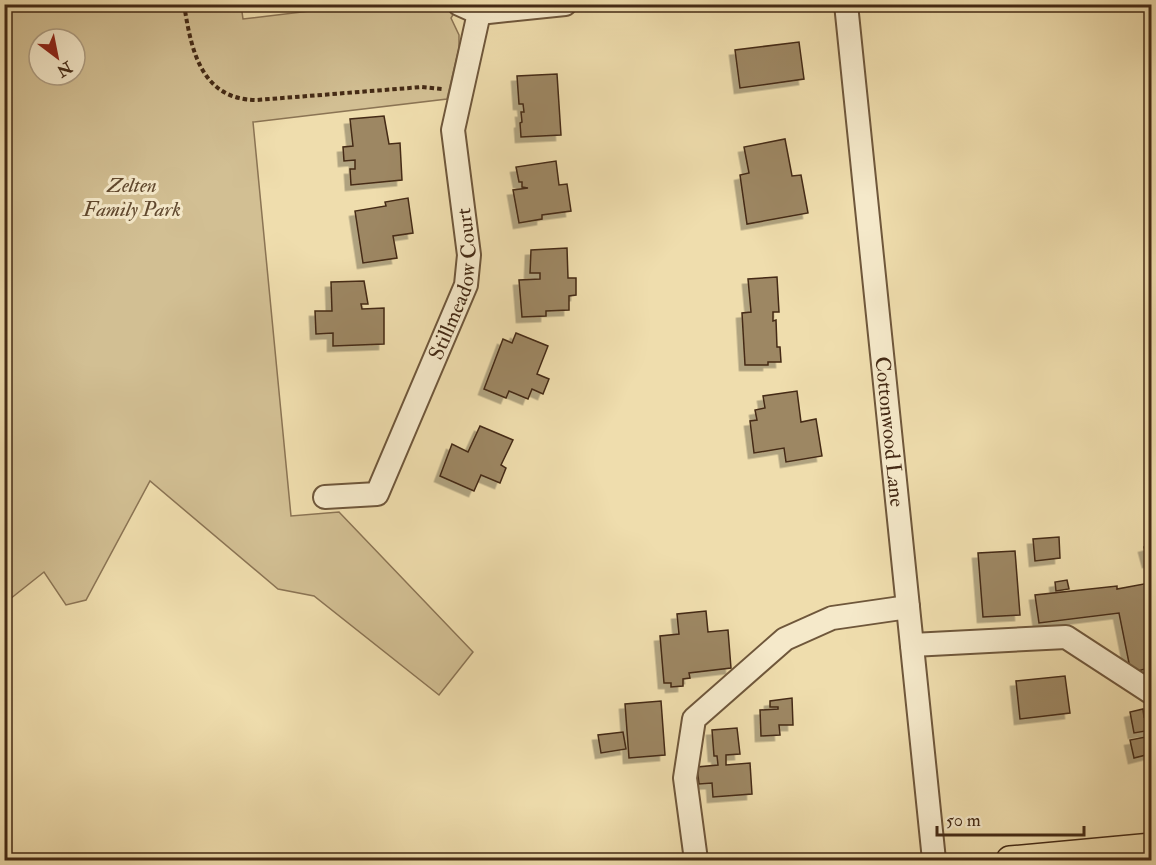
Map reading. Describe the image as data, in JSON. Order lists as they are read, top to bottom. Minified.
{"streets":{"street":["Stillmeadow Court","Cottonwood Lane"]},"parks":["Zelten Family Park"],"scale_bar":"50 m","north":"bottom right"}
